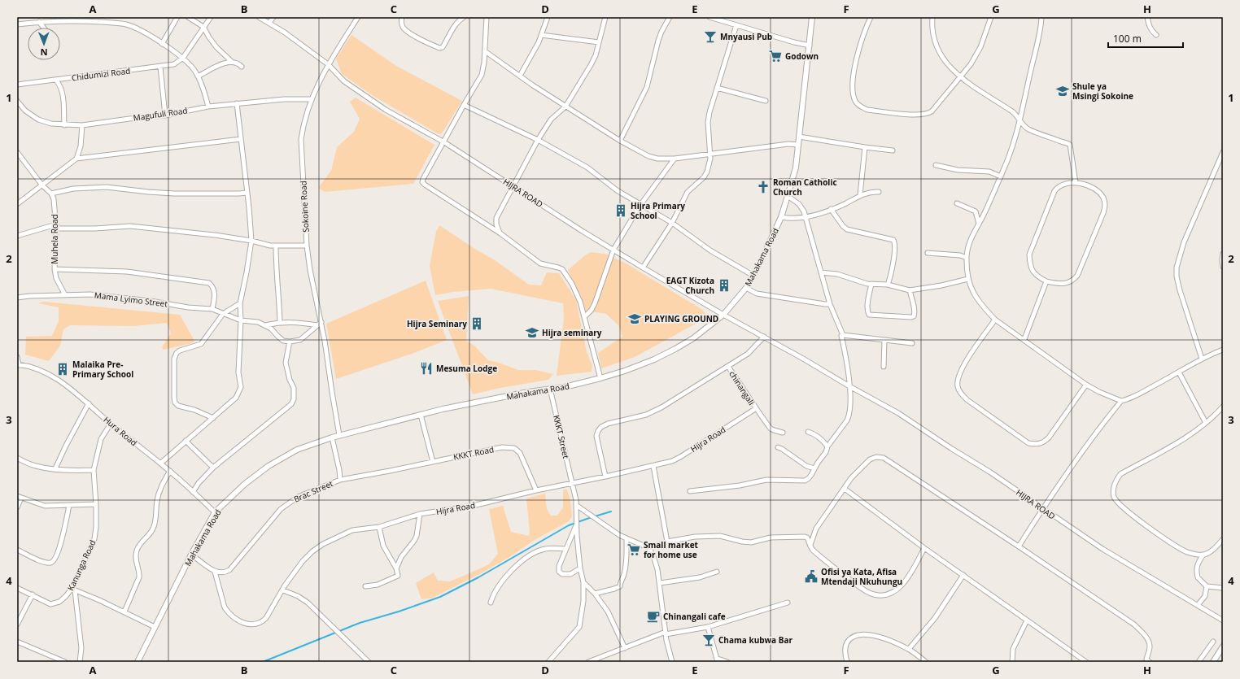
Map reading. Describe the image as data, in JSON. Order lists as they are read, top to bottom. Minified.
{"streets":{"street":["Chidumizi Road","Magufuli Road","HIJRA ROAD","Sokoine Road","Muhela Road","Mahakama Road","Mama Lyimo Street","chinangali","Hura Road","KKKT Street","Hijra Road","KKKT Road","Brac Street","Kanunga Road"]},"crossings":[["Magufuli Road","Sokoine Road"],["HIJRA ROAD","Sokoine Road"],["HIJRA ROAD","Mahakama Road"],["Sokoine Road","Mahakama Road"],["Muhela Road","Mama Lyimo Street"],["Mahakama Road","Hura Road"],["Mahakama Road","KKKT Street"],["chinangali","Hijra Road"],["Hura Road","Kanunga Road"],["KKKT Street","Hijra Road"],["Hijra Road","KKKT Road"],["Hijra Road","Brac Street"],["KKKT Road","Brac Street"]],"places":{"bar":["Mnyausi Pub","Chama kubwa Bar"],"supermarket":["Godown","Small market for home use"],"school or university":["Shule ya Msingi Sokoine","PLAYING GROUND","Hijra seminary"],"church":["Roman Catholic Church"],"building":["Hijra Primary School","EAGT Kizota Church","Hijra Seminary","Malaika Pre- Primary School"],"restaurant":["Mesuma Lodge"],"public building":["Ofisi ya Kata, Afisa Mtendaji Nkuhungu"],"cafe":["Chinangali cafe"]},"scale_bar":"100 m","north":"bottom","grid":{"columns":["A","B","C","D","E","F","G","H"],"rows":["1","2","3","4"]}}
